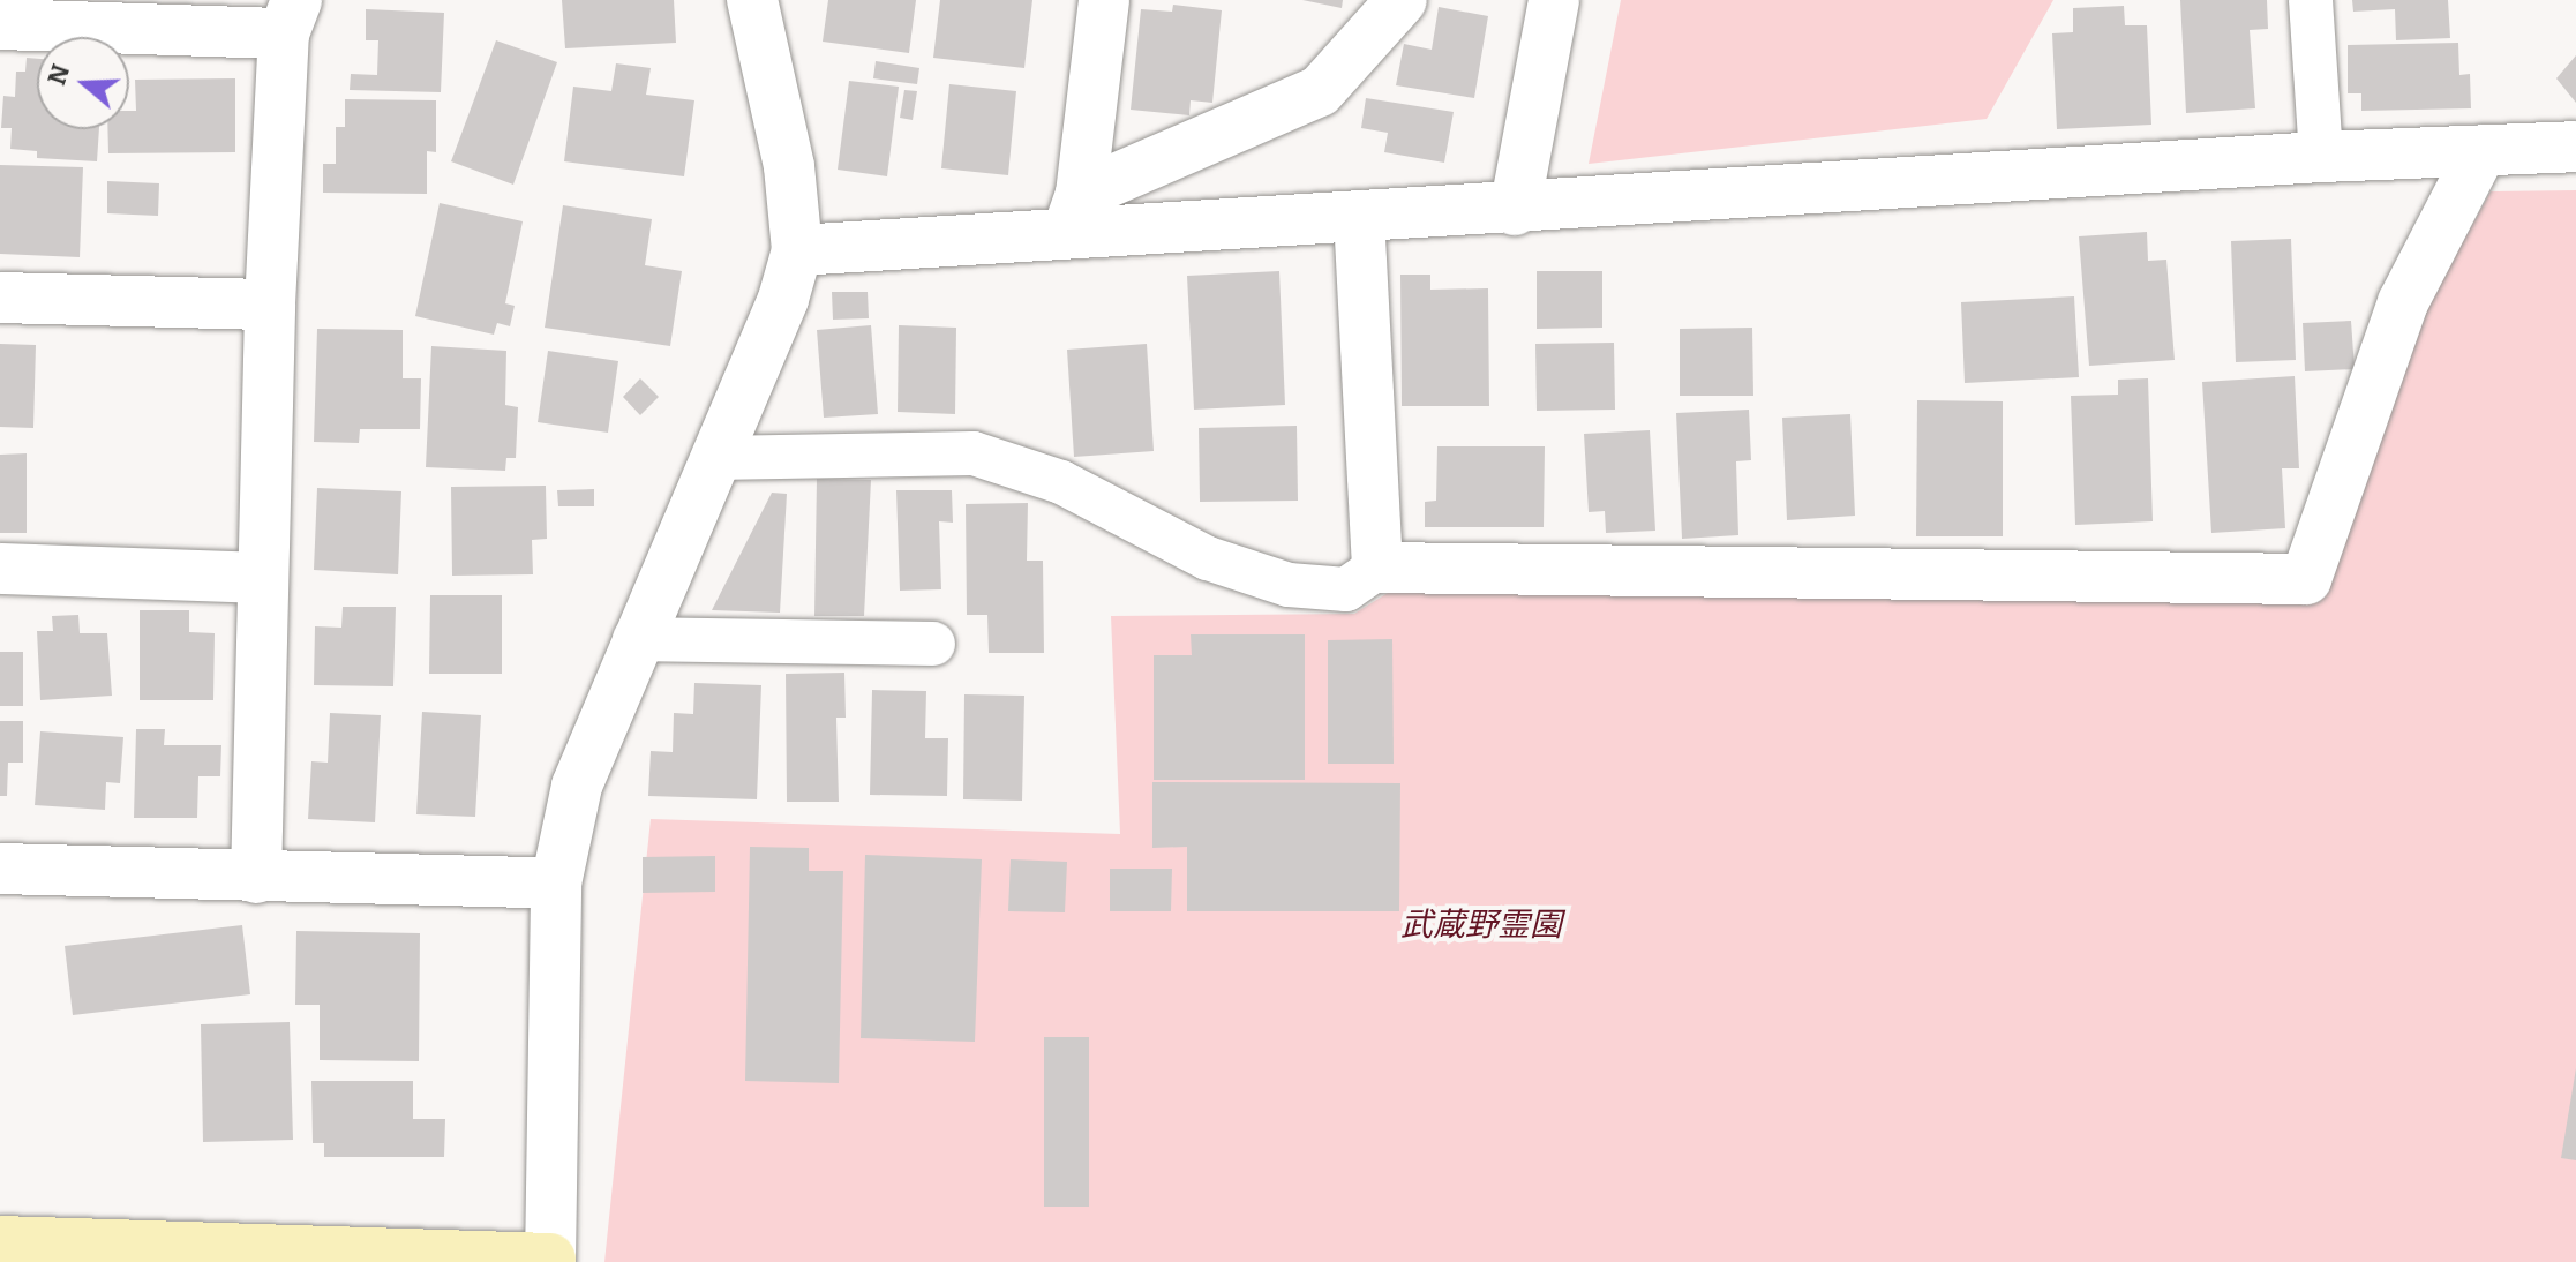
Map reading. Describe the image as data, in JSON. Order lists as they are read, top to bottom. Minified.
{"parks":["武蔵野霊園"],"north":"left"}
